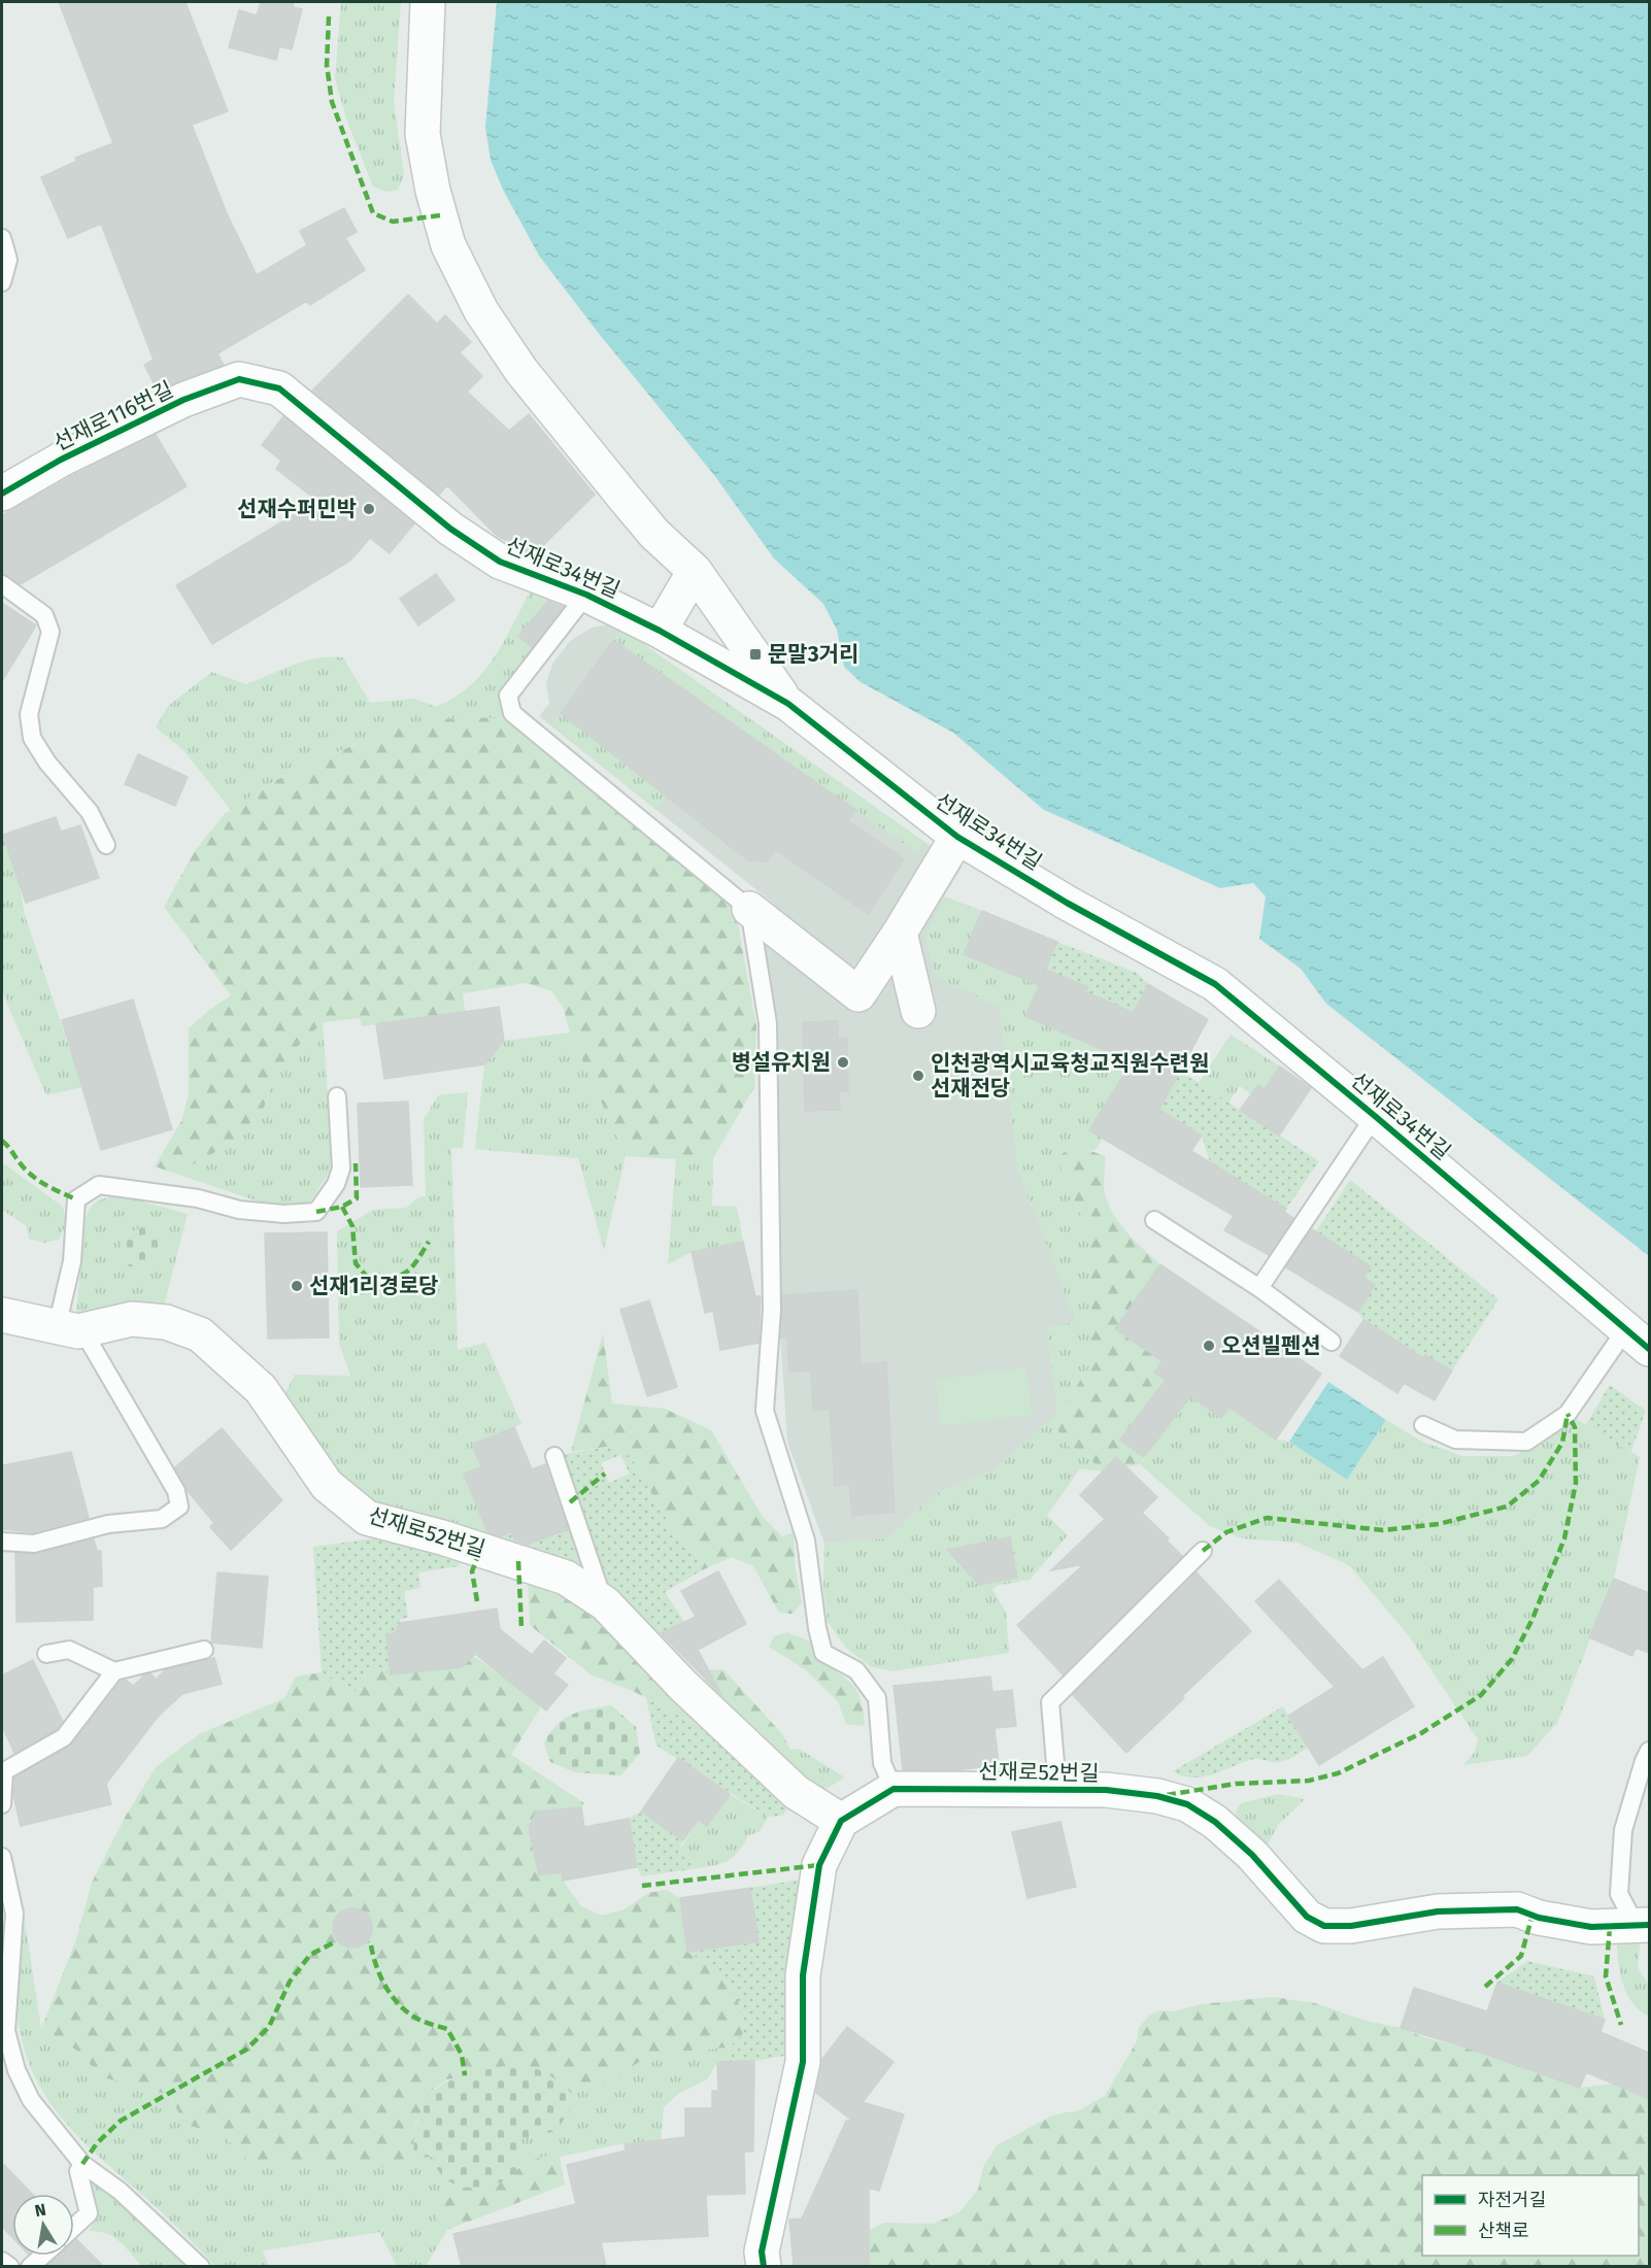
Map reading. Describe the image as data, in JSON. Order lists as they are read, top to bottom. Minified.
{"streets":{"street":["선재로116번길","선재로34번길","선재로52번길"]},"crossings":[["선재로116번길","선재로34번길"]],"places":{"other":["선재수퍼민박","병설유치원","인천광역시교육청교직원수련원 선재전당","선재1리경로당","오션빌펜션"],"transit":["문말3거리"]},"legend":["자전거길","산책로"],"north":"top"}
